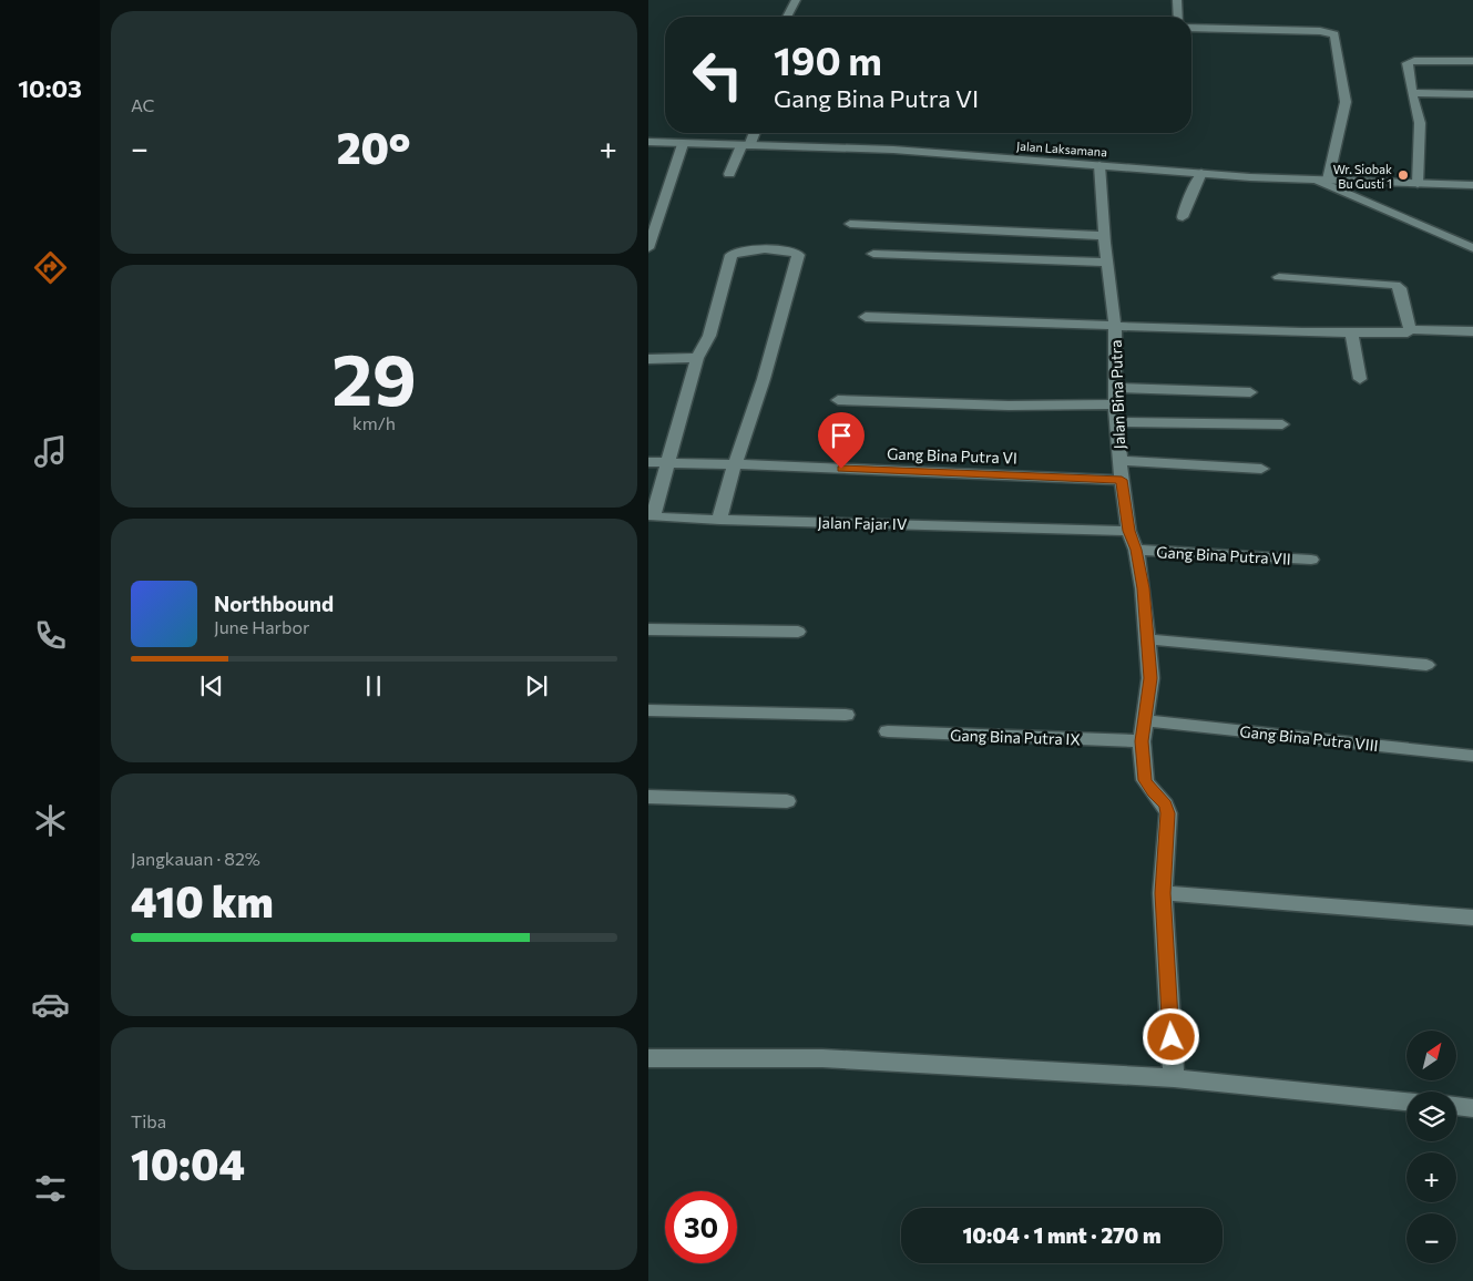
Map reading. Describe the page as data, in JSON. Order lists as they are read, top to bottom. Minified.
{"streets":{"street":["Jalan Laksamana","Jalan Bina Putra","Gang Bina Putra VI","Jalan Fajar IV","Gang Bina Putra VII","Gang Bina Putra IX","Gang Bina Putra VIII"]},"crossings":[["Jalan Laksamana","Jalan Bina Putra"],["Jalan Bina Putra","Gang Bina Putra VI"],["Jalan Bina Putra","Jalan Fajar IV"],["Jalan Bina Putra","Gang Bina Putra VII"],["Jalan Bina Putra","Gang Bina Putra IX"],["Jalan Bina Putra","Gang Bina Putra VIII"],["Gang Bina Putra VI","Jalan Fajar IV"]],"places":["Wr. Siobak Bu Gusti 1"],"north":"top right","page":{"tabs":"10:03","tile":["AC",["29","km/h"],["Jangkauan · 82%","410 km"],["Tiba","10:04"]],"turn":["190 m","Gang Bina Putra VI"],"heat":["−","20°","+"],"song":["Northbound","June Harbor"],"map_buttons":["+","−"],"limit":"30","trip":"10:04 · 1 mnt · 270 m"}}
